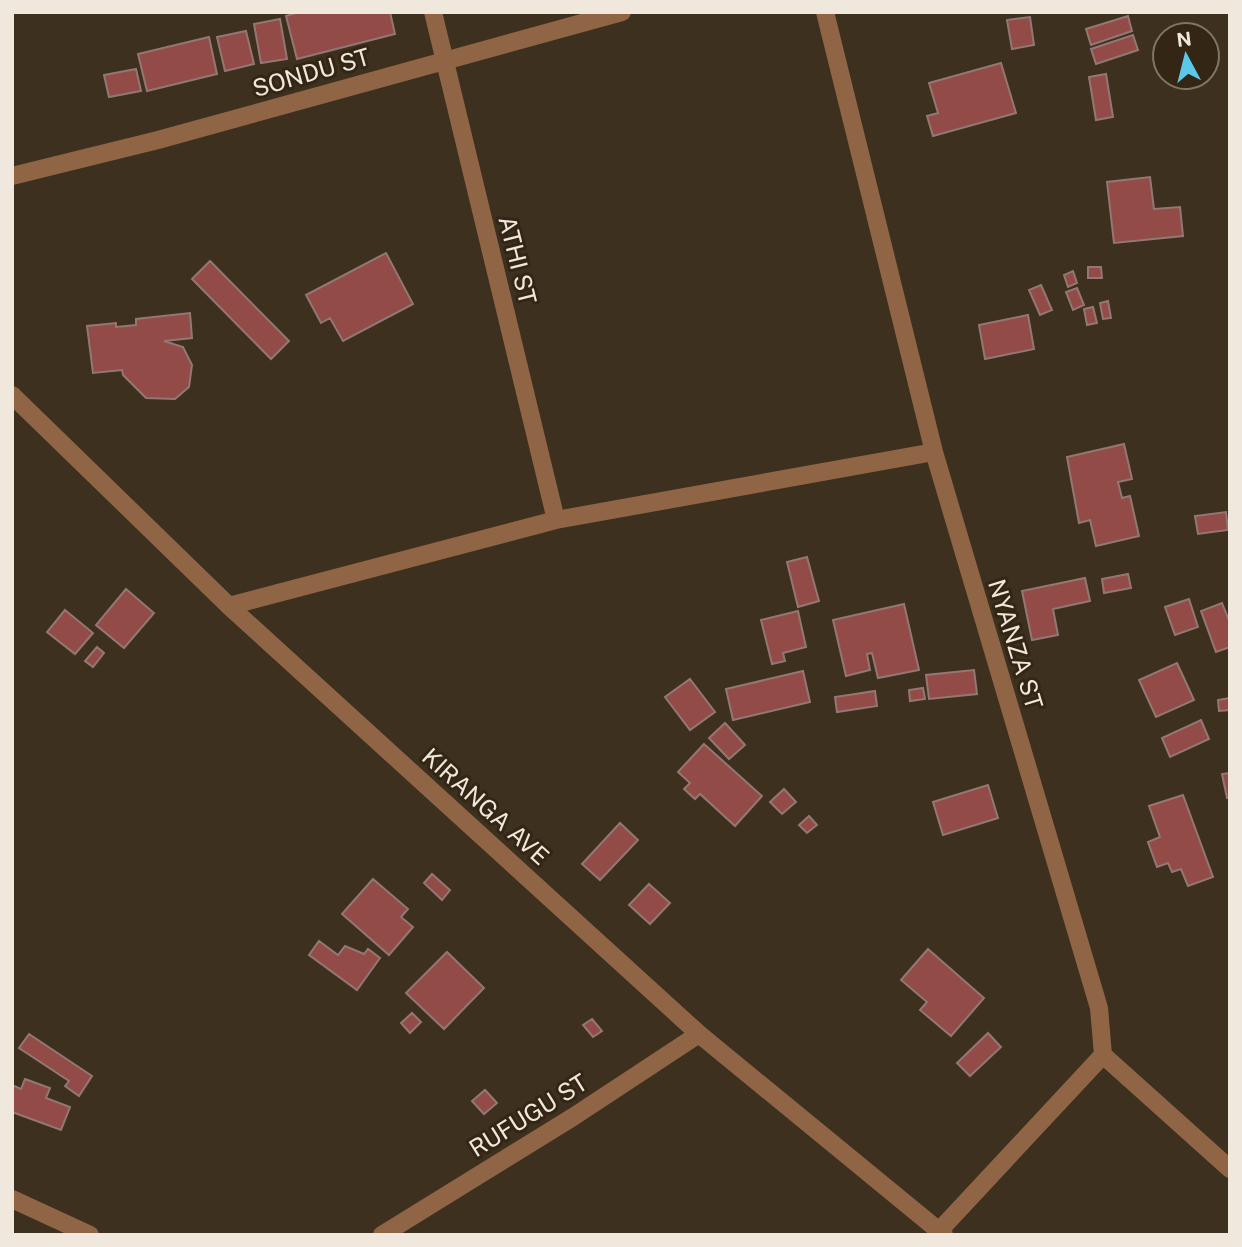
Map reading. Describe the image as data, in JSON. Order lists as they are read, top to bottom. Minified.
{"streets":{"street":["SONDU ST","ATHI ST","NYANZA ST","KIRANGA AVE","RUFUGU ST"]},"crossings":[["SONDU ST","ATHI ST"],["KIRANGA AVE","RUFUGU ST"]],"north":"top"}
